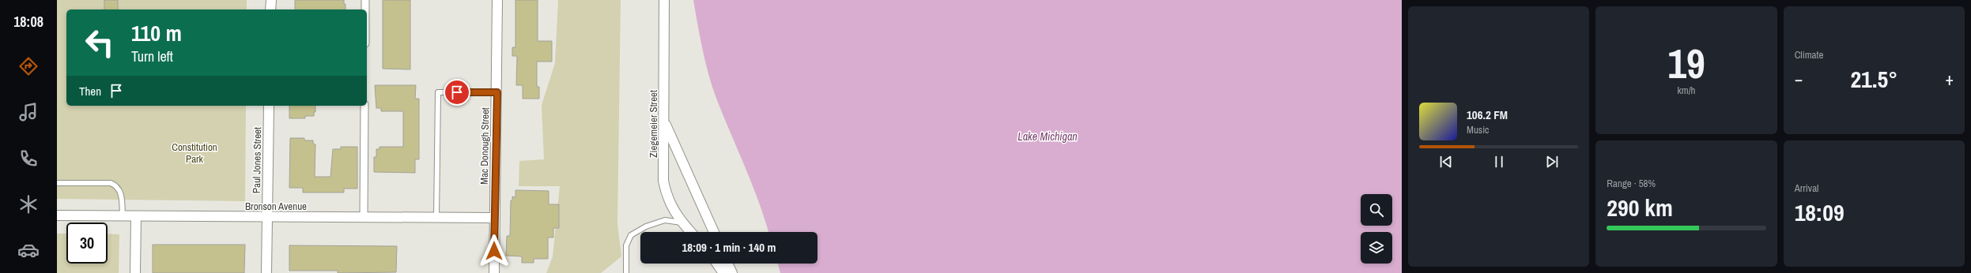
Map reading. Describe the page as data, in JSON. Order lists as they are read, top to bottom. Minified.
{"streets":{"street":["Ziegemeier Street","Mac Donough Street","Paul Jones Street","Bronson Avenue"]},"crossings":[["Mac Donough Street","Bronson Avenue"],["Paul Jones Street","Bronson Avenue"]],"water":["Lake Michigan"],"parks":["Constitution Park"],"page":{"tabs":"18:08","tile":[["19","km/h"],"Climate",["Range · 58%","290 km"],["Arrival","18:09"]],"turn":["110 m","Turn left"],"heat":["−","21.5°","+"],"then":"Then","song":["106.2 FM","Music"],"limit":"30","trip":"18:09 · 1 min · 140 m"}}
